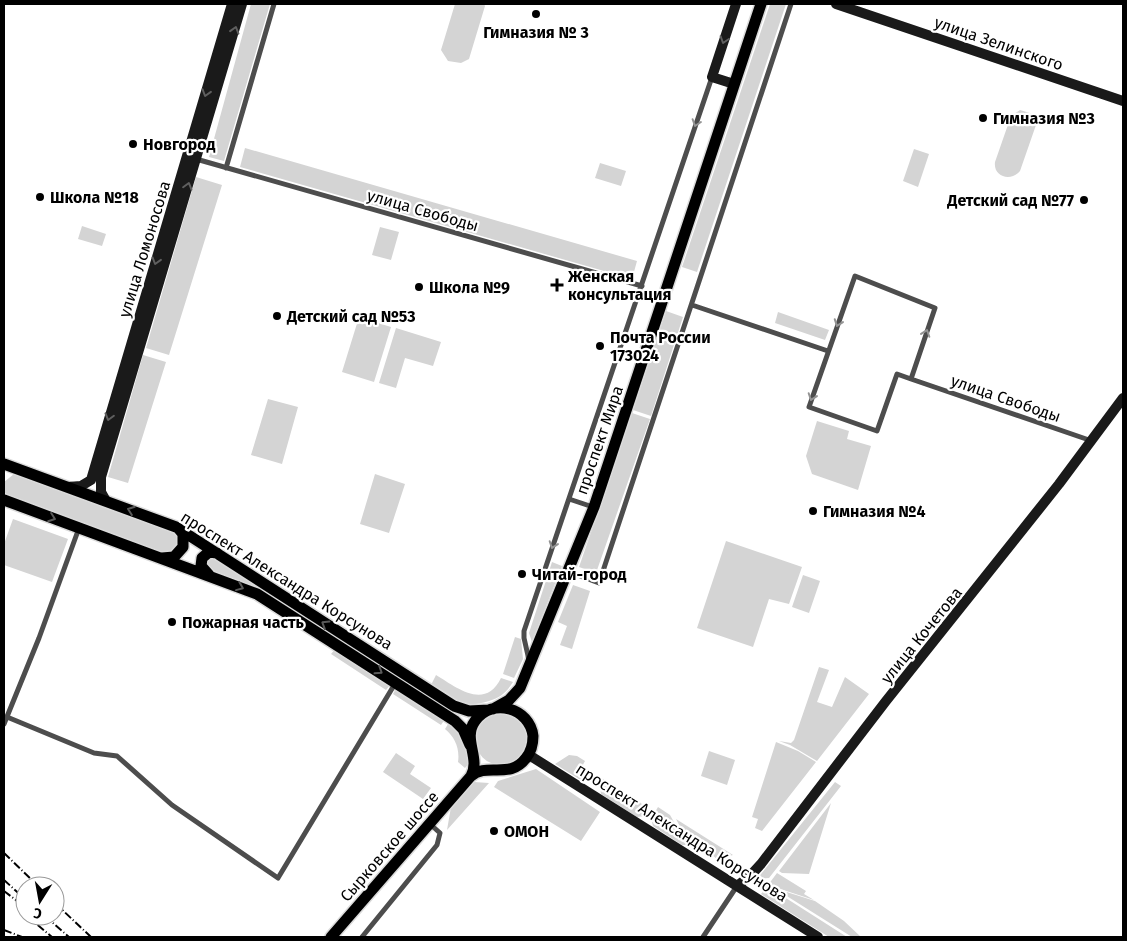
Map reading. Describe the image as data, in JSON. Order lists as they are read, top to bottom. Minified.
{"streets":{"main road":["улица Зелинского","улица Ломоносова","проспект Мира","проспект Александра Корсунова","улица Кочетова","Сырковское шоссе"],"street":["улица Свободы"]},"crossings":[["улица Свободы","улица Ломоносова"],["улица Свободы","улица Кочетова"],["проспект Мира","проспект Александра Корсунова"],["проспект Александра Корсунова","улица Кочетова"]],"places":{"other":["Гимназия № 3","Гимназия №3","Новгород","Школа №18","Детский сад №77","Школа №9","Детский сад №53","Почта России 173024","Гимназия №4","Читай-город","Пожарная часть","ОМОН"],"health":["Женская консультация"]},"north":"bottom"}
